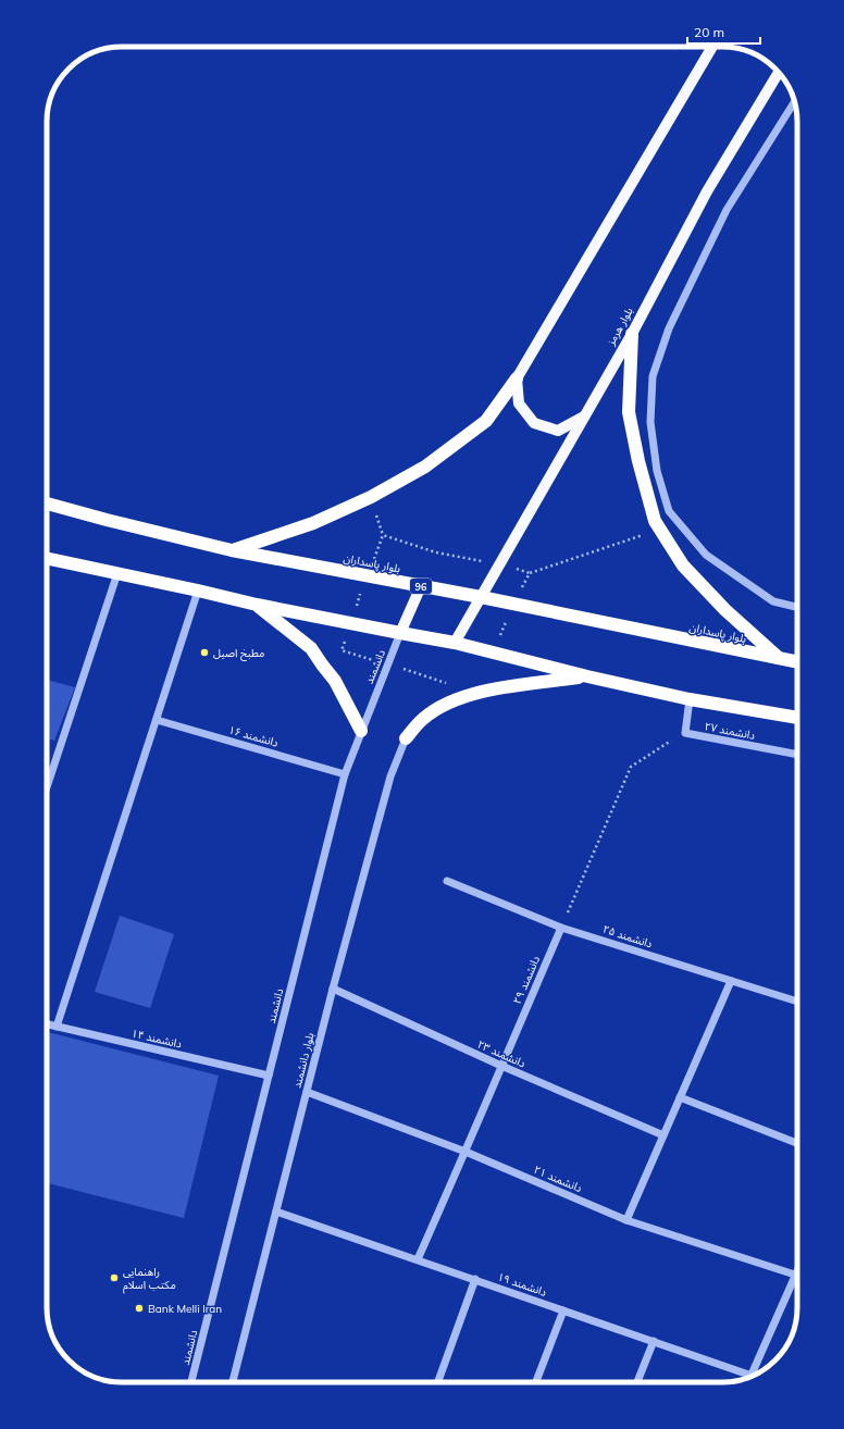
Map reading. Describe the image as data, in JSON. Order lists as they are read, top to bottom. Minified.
{"streets":{"highway":["بلوار پاسداران","96"],"main road":["بلوار هرمز"],"street":["دانشمند","دانشمند ۲۷","دانشمند ۱۶","دانشمند ۲۵","دانشمند ۲۹","دانشمند ۱۴","دانشمند ۲۳","بلوار دانشمند","دانشمند ۲۱","دانشمند ۱۹"]},"crossings":[["بلوار هرمز","بلوار پاسداران"],["دانشمند","دانشمند ۱۶"],["دانشمند","دانشمند ۱۴"],["دانشمند ۲۵","دانشمند ۲۹"],["دانشمند ۲۹","دانشمند ۲۳"],["دانشمند ۲۹","دانشمند ۲۱"],["دانشمند ۲۹","دانشمند ۱۹"],["دانشمند ۲۳","بلوار دانشمند"],["بلوار دانشمند","دانشمند ۲۱"],["بلوار دانشمند","دانشمند ۱۹"]],"places":["مطبخ اصیل","راهنمایی مکتب اسلام","Bank Melli Iran"],"scale_bar":"20 m"}
